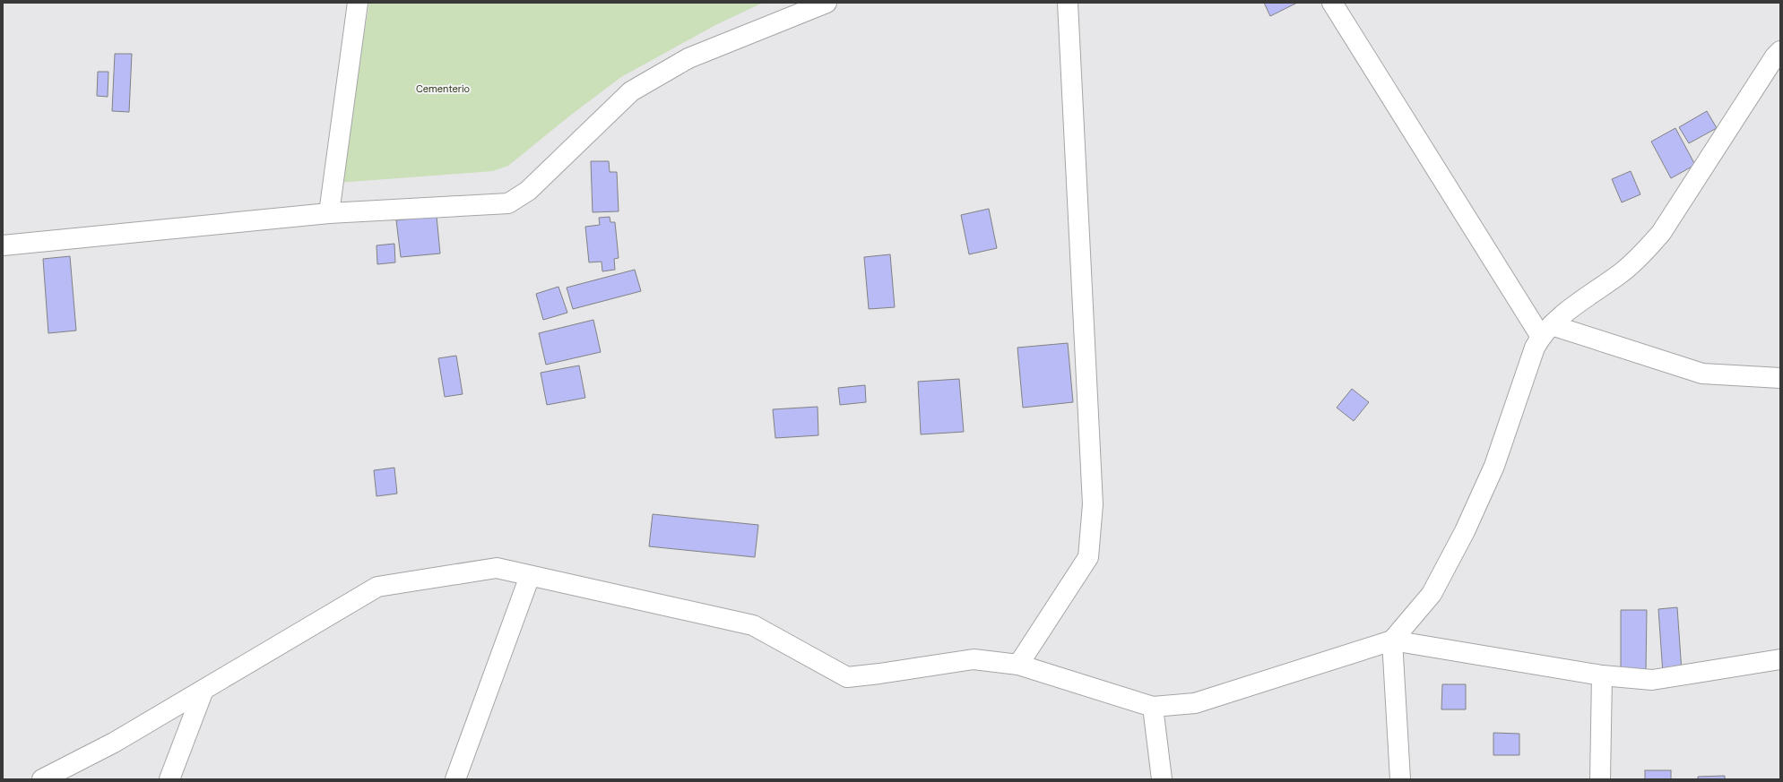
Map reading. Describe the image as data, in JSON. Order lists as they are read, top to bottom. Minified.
{"parks":["Cementerio"]}
